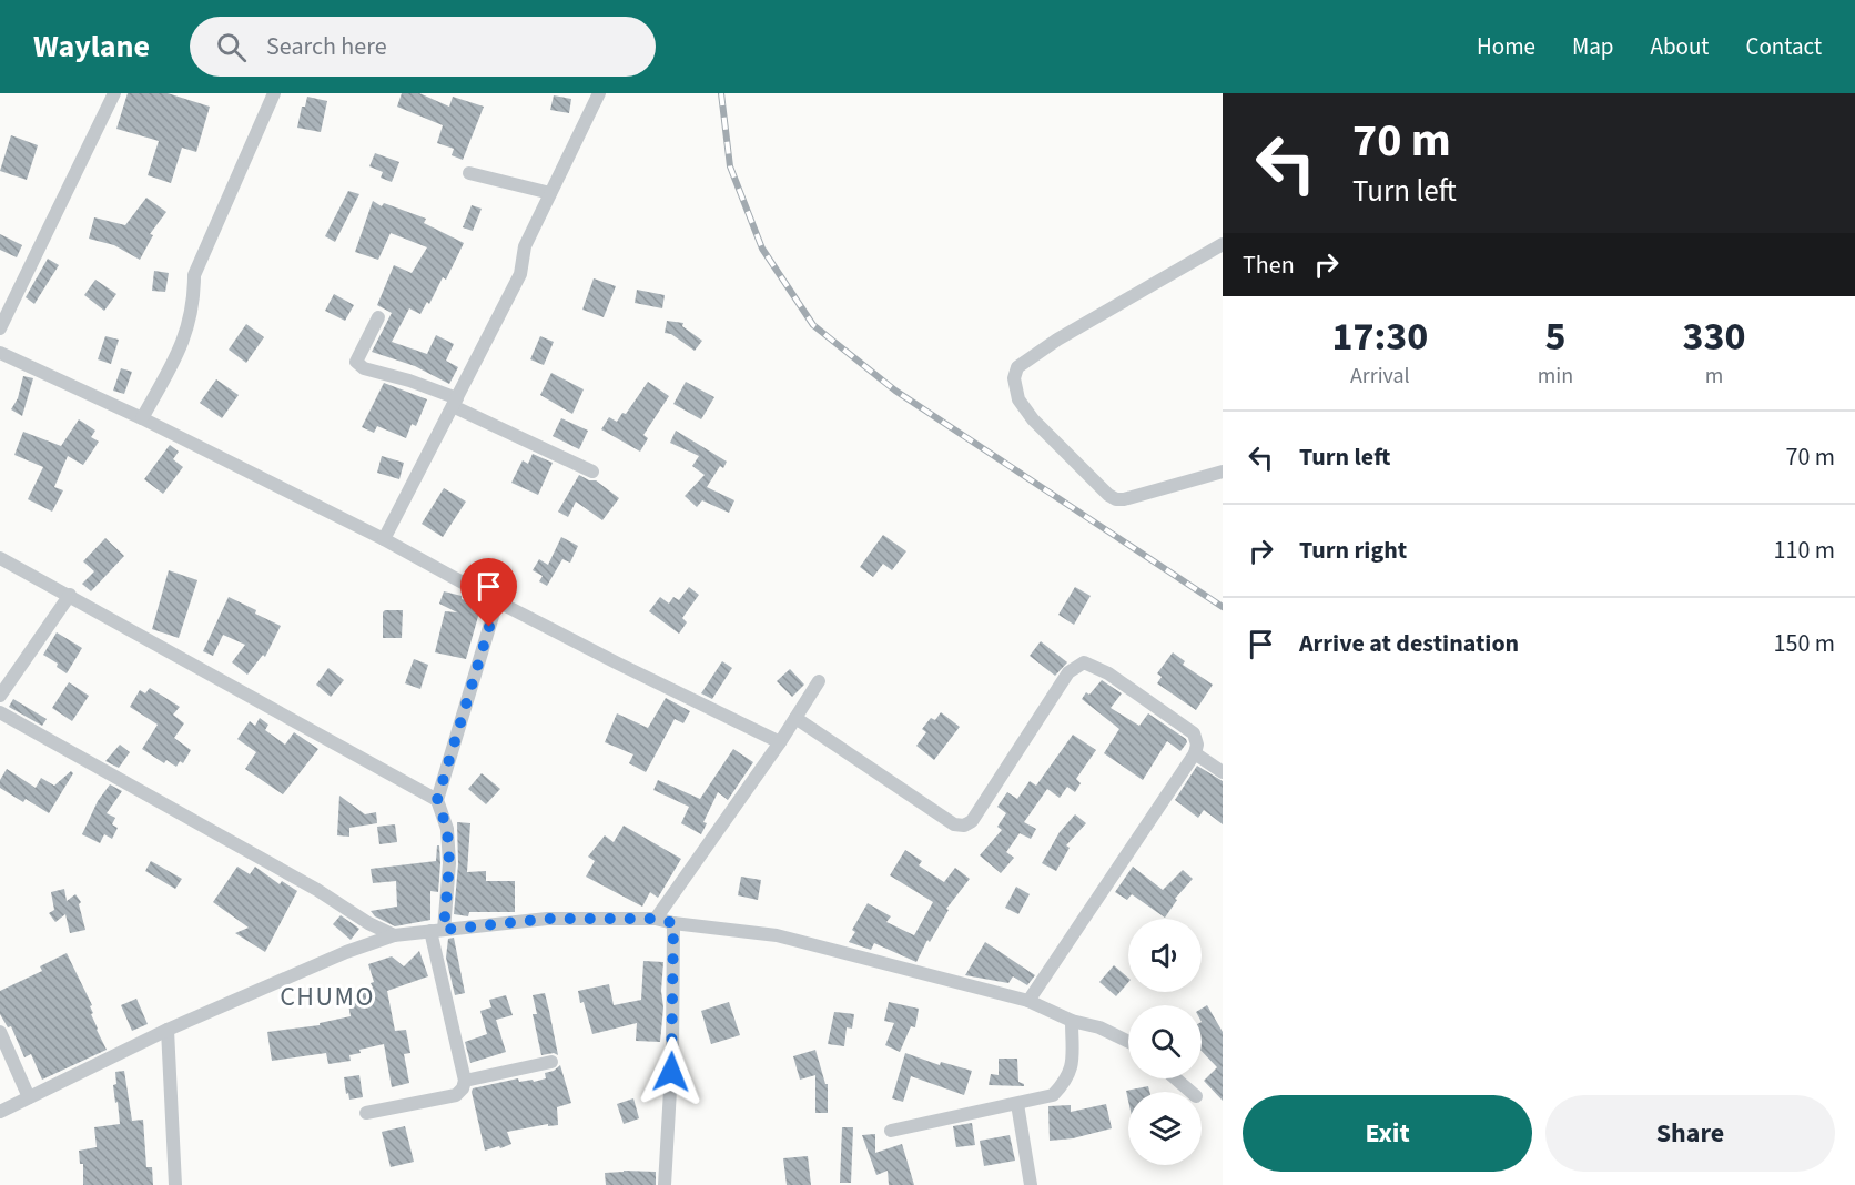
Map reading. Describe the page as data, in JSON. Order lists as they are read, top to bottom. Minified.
{"districts":["CHUMO"],"page":{"header":"Waylane","search":"Search here","nav":["Home","Map","About","Contact"],"turn":["70 m","Turn left"],"then":"Then","eta":["17:30","Arrival","5","min","330","m"],"list":[{"name":"Turn left","value":"70 m"},{"name":"Turn right","value":"110 m"},{"name":"Arrive at destination","value":"150 m"}],"buttons":["Exit","Share"]}}
